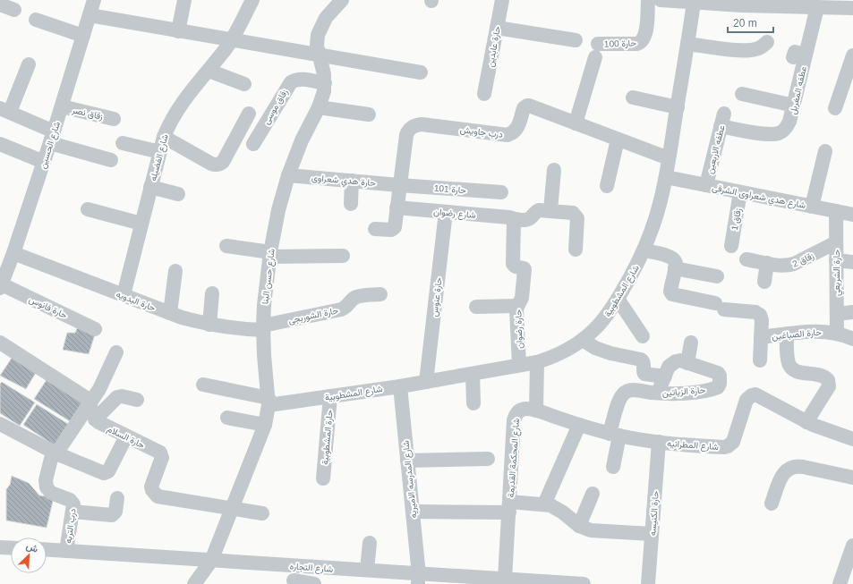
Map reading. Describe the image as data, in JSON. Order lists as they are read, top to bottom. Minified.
{"streets":{"street":["حارة 100","حارة عابدين","عطفه المغربل","زقاق موسى","زقاق نصر","درب جاويش","شارع الحسين","عطفه الاربعين","شارع الفضيله","حارة هدي شعراوى","حارة 101","شارع هدي شعراوى الشرقى","شارع رضوان","زقاق 1","زقاق 2","حارة الشريعي","شارع حسن البنا","شارع المشطوبية","حارة عنوس","حارة البدويه","حارة فانوس","حارة الشوربجى","حارة رضوان","حارة الصباغين","حارة الزياتين","حارة السلام","حارة المشطوبية","شارع المطرانيه","شارع المحكمة القديمة","شارع المدرسه الاميريه","حارة الكنيسه","درب التربه","شارع التجاره"]},"crossings":[["حارة 100","درب جاويش"],["عطفه المغربل","عطفه الاربعين"],["زقاق موسى","شارع حسن البنا"],["زقاق نصر","شارع الحسين"],["درب جاويش","حارة هدي شعراوى"],["درب جاويش","حارة 101"],["درب جاويش","شارع رضوان"],["درب جاويش","شارع المشطوبية"],["شارع الحسين","حارة البدويه"],["شارع الحسين","حارة فانوس"],["عطفه الاربعين","شارع هدي شعراوى الشرقى"],["شارع الفضيله","حارة البدويه"],["حارة هدي شعراوى","حارة 101"],["حارة هدي شعراوى","شارع حسن البنا"],["شارع هدي شعراوى الشرقى","زقاق 1"],["شارع هدي شعراوى الشرقى","حارة الشريعي"],["شارع هدي شعراوى الشرقى","شارع المشطوبية"],["شارع رضوان","حارة عنوس"],["شارع رضوان","حارة رضوان"],["زقاق 2","حارة الشريعي"],["حارة الشريعي","حارة الصباغين"],["شارع حسن البنا","شارع المشطوبية"],["شارع حسن البنا","حارة البدويه"],["شارع حسن البنا","حارة الشوربجى"],["شارع حسن البنا","حارة السلام"],["شارع حسن البنا","شارع التجاره"],["شارع المشطوبية","حارة عنوس"],["شارع المشطوبية","حارة رضوان"],["شارع المشطوبية","حارة الزياتين"],["شارع المشطوبية","حارة المشطوبية"],["شارع المشطوبية","شارع المدرسه الاميريه"],["حارة البدويه","حارة الشوربجى"],["حارة الزياتين","شارع المطرانيه"],["شارع المطرانيه","شارع المحكمة القديمة"],["شارع المطرانيه","حارة الكنيسه"],["شارع المحكمة القديمة","حارة الكنيسه"],["شارع المحكمة القديمة","شارع التجاره"],["شارع المدرسه الاميريه","شارع التجاره"],["درب التربه","شارع التجاره"]],"scale_bar":"20 m","north":"top right"}
